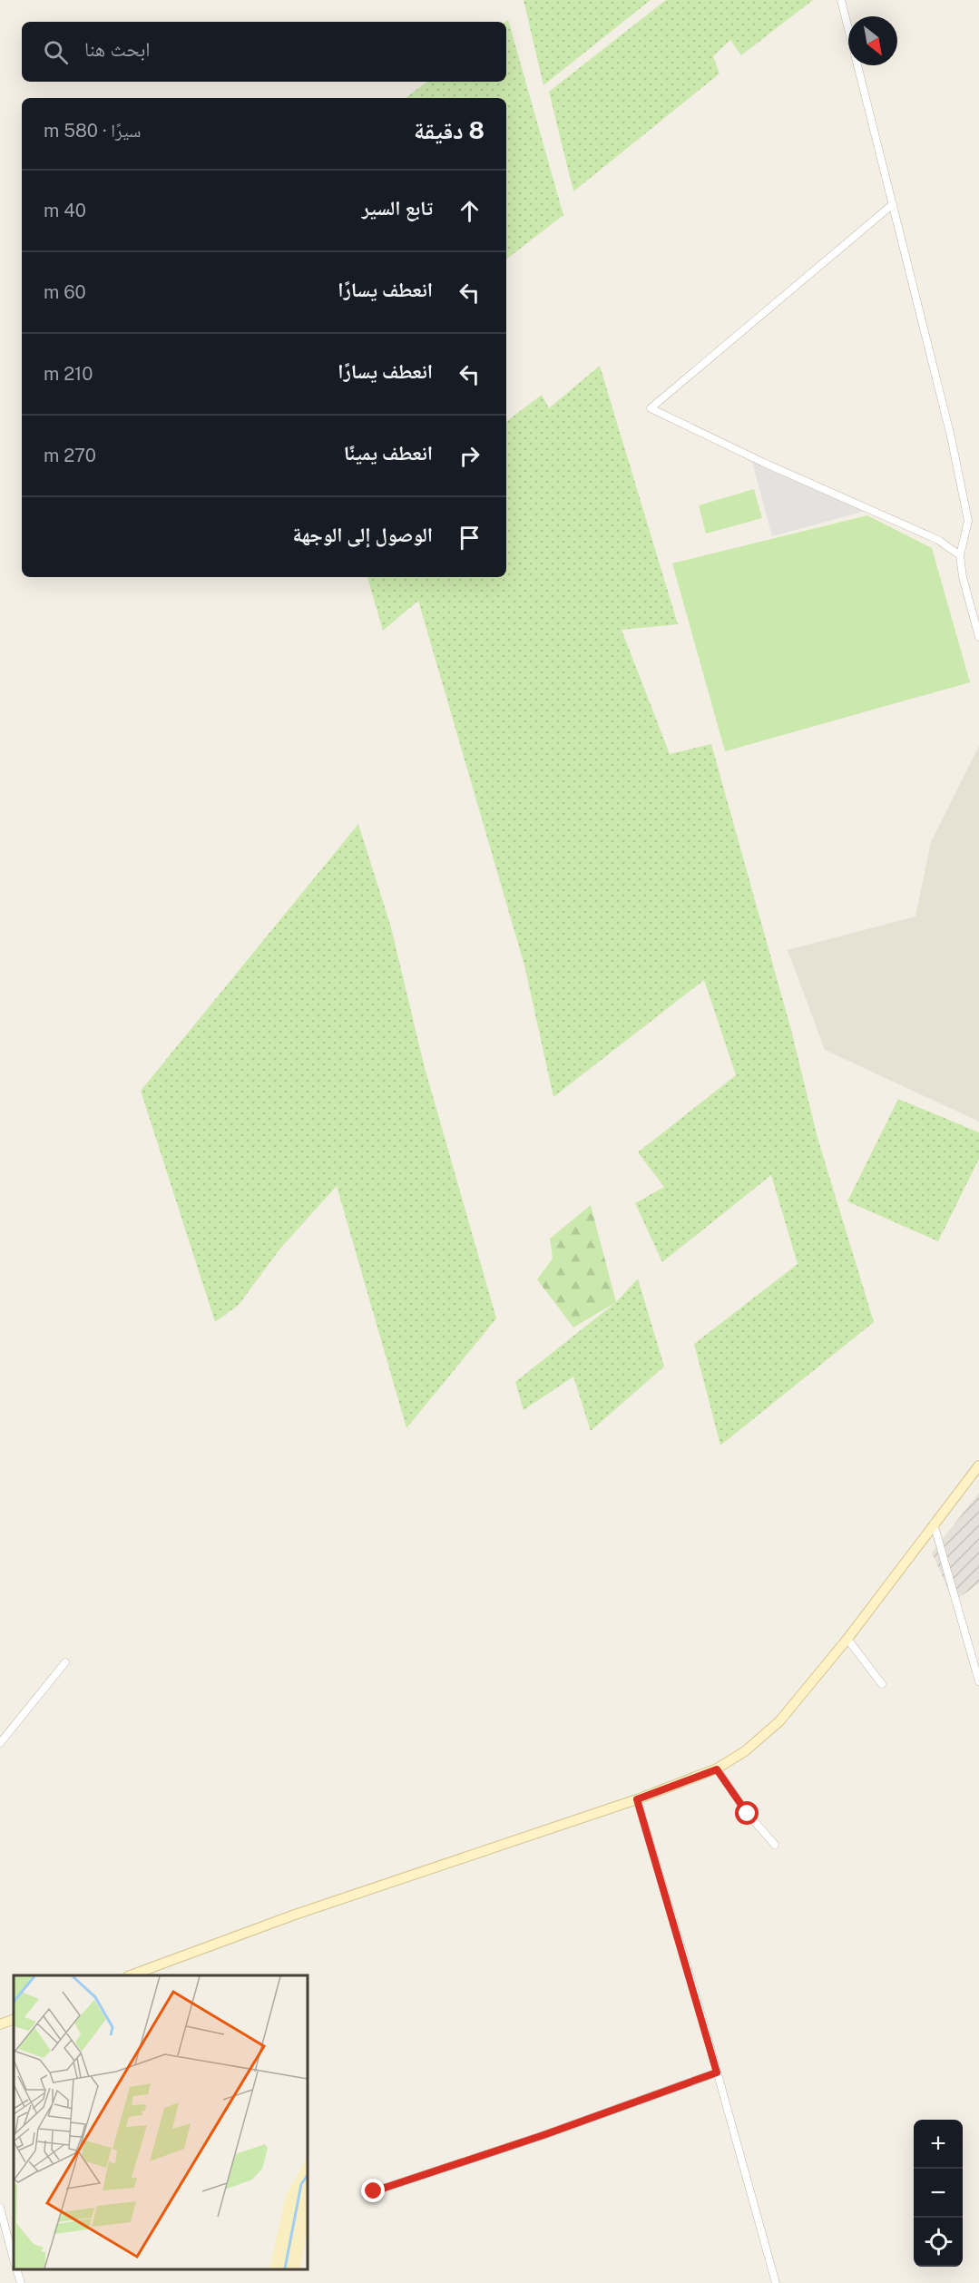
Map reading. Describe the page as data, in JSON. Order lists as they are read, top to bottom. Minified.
{"north":"bottom right","page":{"search":"ابحث هنا","heading":["8 دقيقة","سيرًا · 580 m"],"list":[["تابع السير","40 m"],["انعطف يسارًا","60 m"],["انعطف يسارًا","210 m"],["انعطف يمينًا","270 m"],"الوصول إلى الوجهة"],"map_buttons":["+","−"]}}
